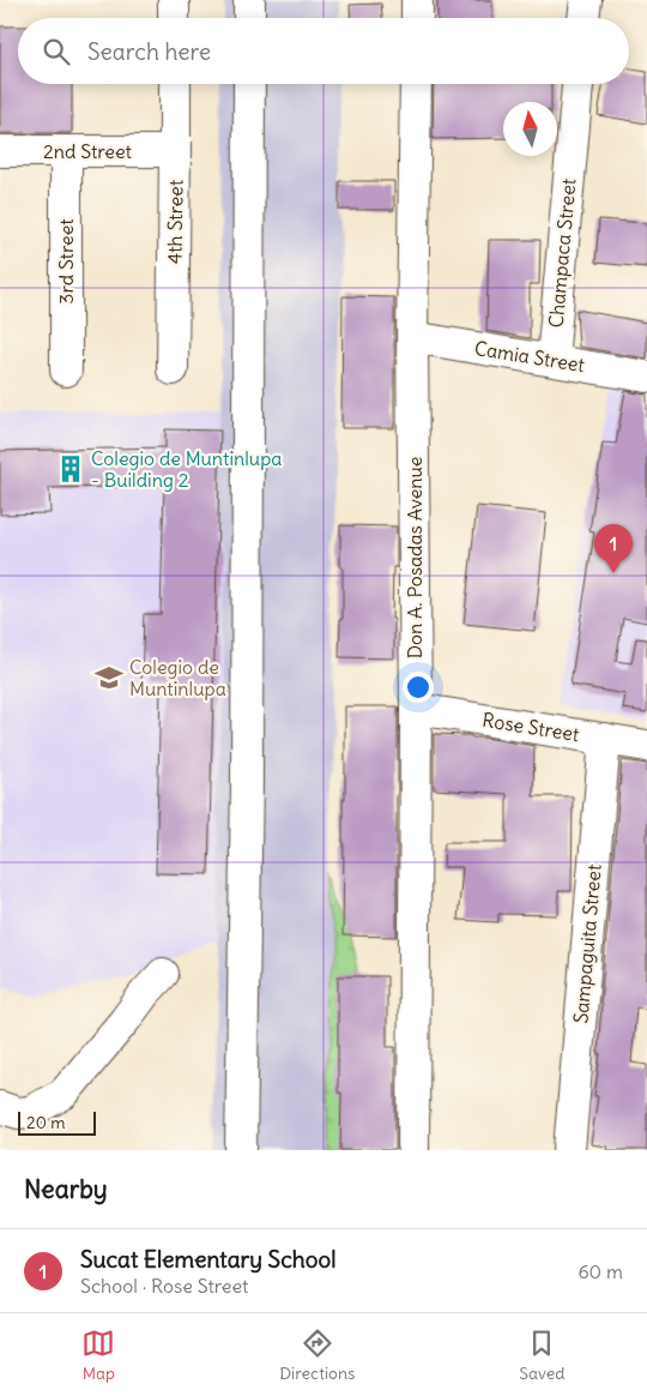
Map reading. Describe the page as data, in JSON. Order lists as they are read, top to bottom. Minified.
{"streets":{"street":["2nd Street","4th Street","Champaca Street","3rd Street","Camia Street","Don A. Posadas Avenue","Rose Street","Sampaguita Street"]},"crossings":[["2nd Street","4th Street"],["2nd Street","3rd Street"],["Champaca Street","Camia Street"],["Camia Street","Don A. Posadas Avenue"],["Don A. Posadas Avenue","Rose Street"],["Rose Street","Sampaguita Street"]],"places":{"building":["Colegio de Muntinlupa - Building 2"],"school or university":["Colegio de Muntinlupa"]},"scale_bar":"20 m","north":"top","page":{"search":"Search here","pins":"1","scale":"20 m","heading":"Nearby","list":[{"mark":"1","name":"Sucat Elementary School","note":"School · Rose Street","value":"60 m"}],"nav":["Map","Directions","Saved"]}}
